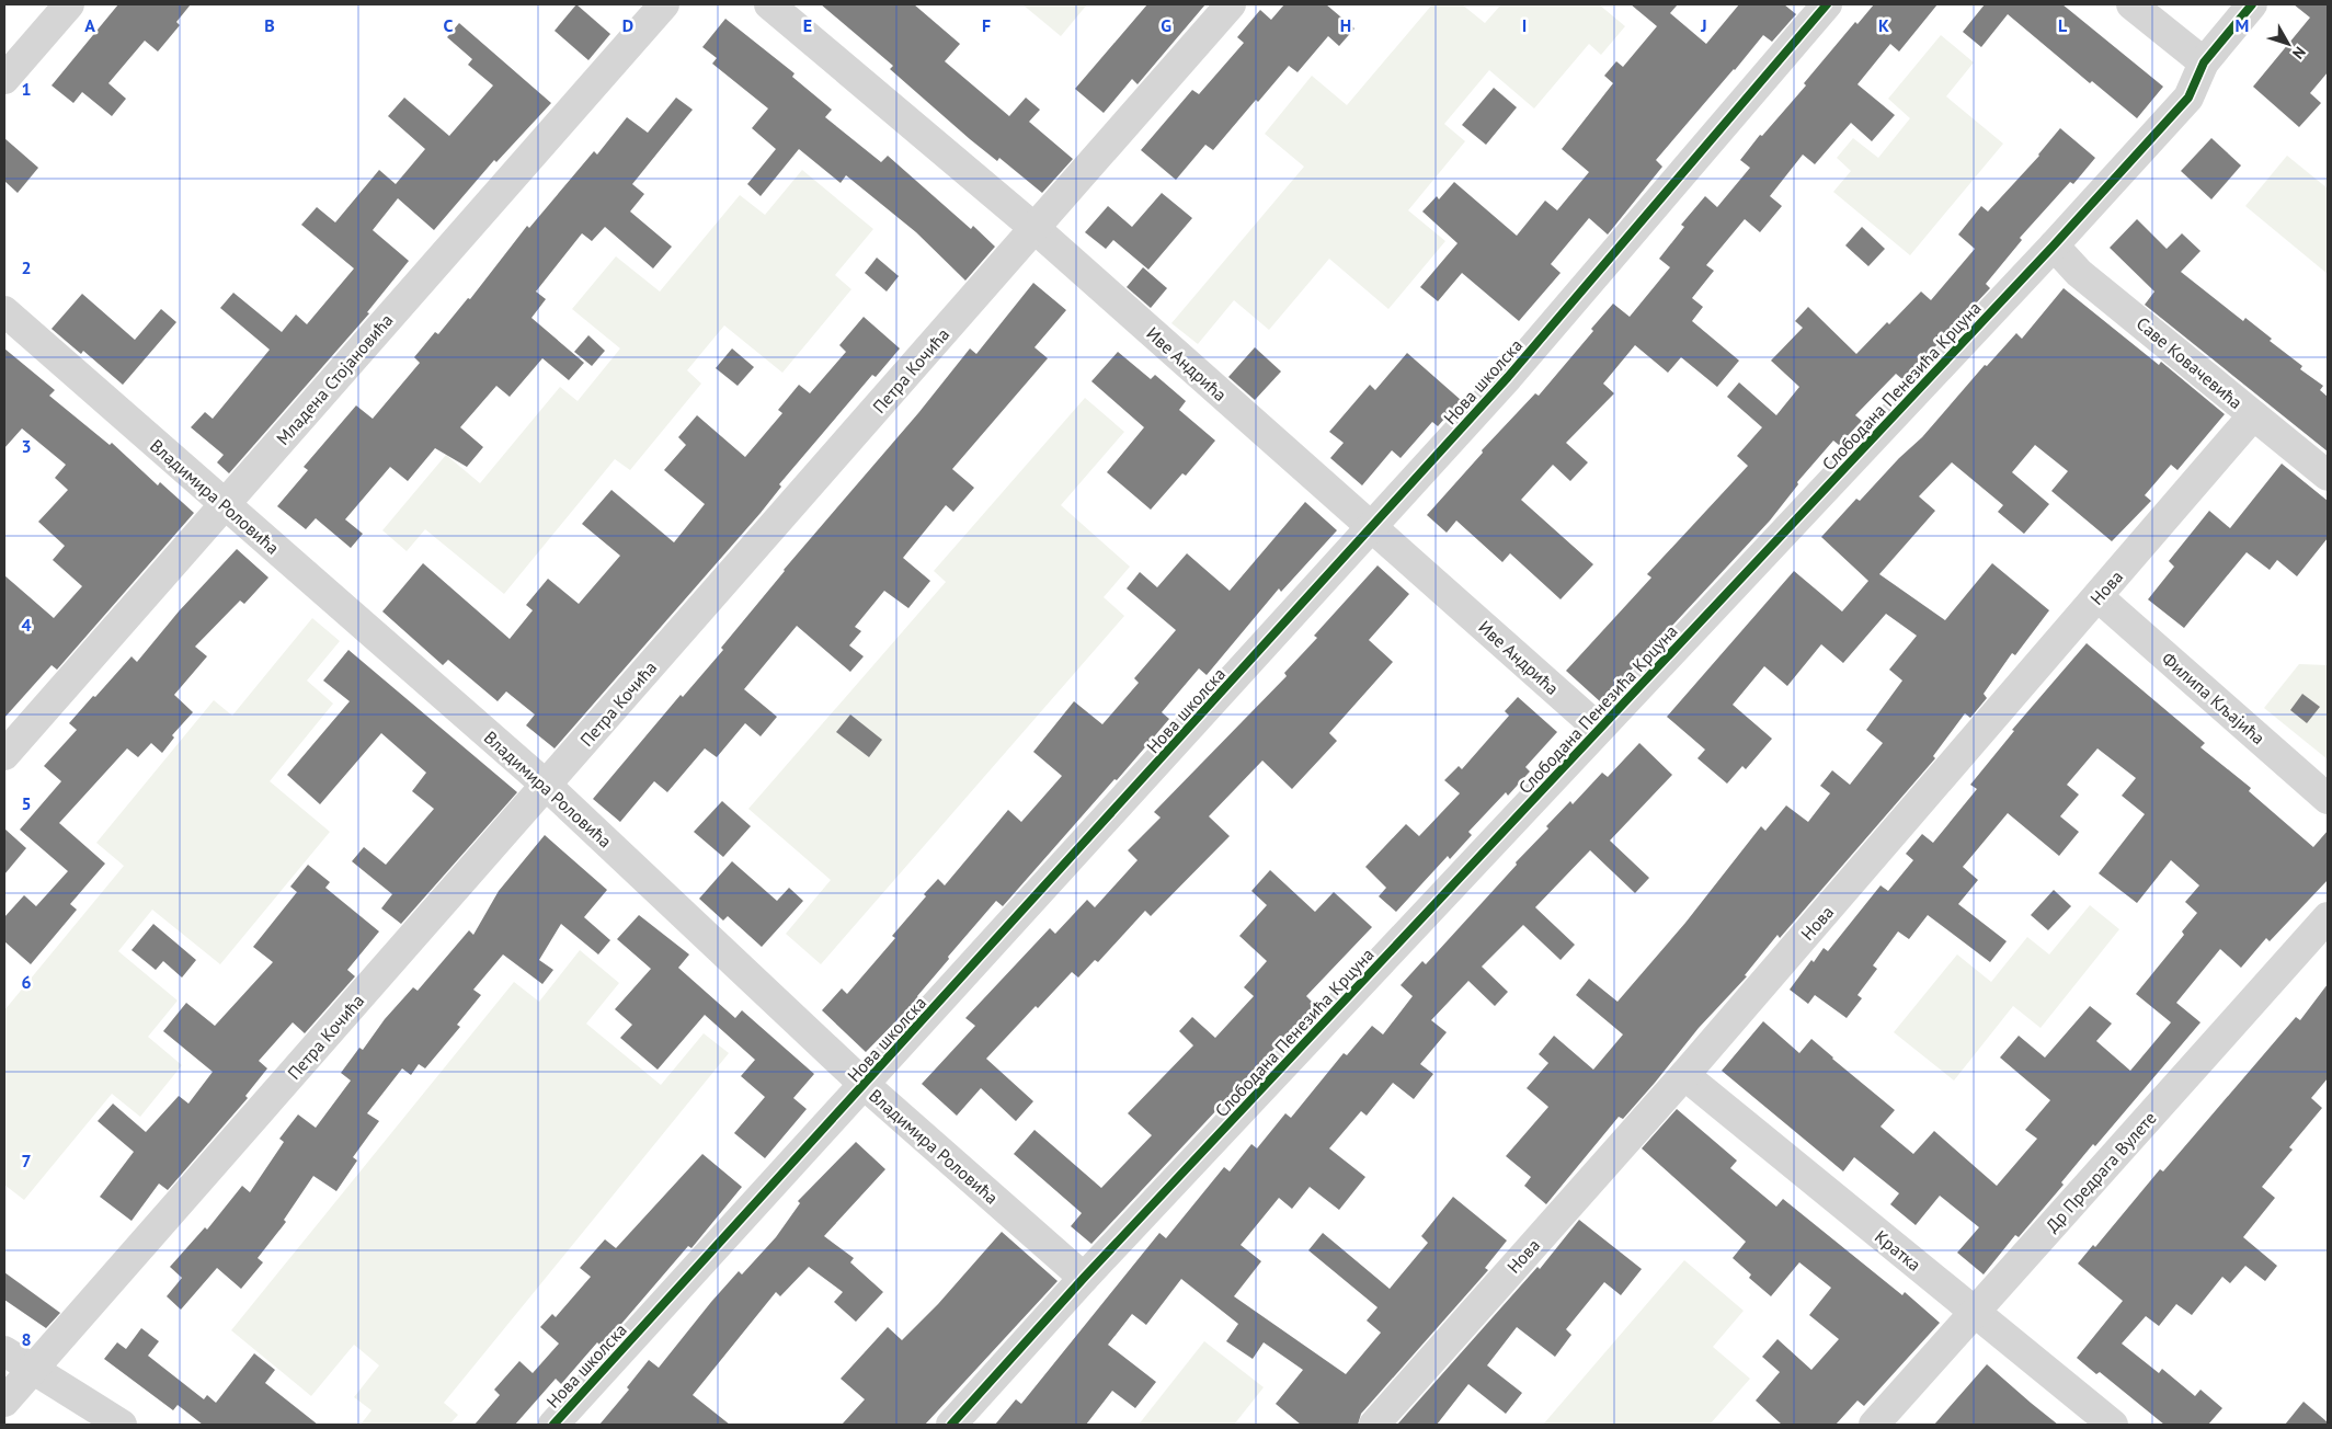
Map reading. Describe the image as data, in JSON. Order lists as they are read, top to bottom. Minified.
{"streets":{"street":["Саве Ковачевића","Иве Андрића","Петра Кочића","Младена Стојановића","Нова школска","Слободана Пенезића Крцуна","Владимира Роловића","Нова","Филипа Кљајића","Др Предрага Вулете","Кратка"]},"crossings":[["Саве Ковачевића","Слободана Пенезића Крцуна"],["Саве Ковачевића","Нова"],["Иве Андрића","Петра Кочића"],["Иве Андрића","Нова школска"],["Иве Андрића","Слободана Пенезића Крцуна"],["Петра Кочића","Владимира Роловића"],["Младена Стојановића","Владимира Роловића"],["Нова школска","Владимира Роловића"],["Слободана Пенезића Крцуна","Владимира Роловића"],["Нова","Филипа Кљајића"],["Нова","Кратка"],["Др Предрага Вулете","Кратка"]],"north":"bottom right","grid":{"columns":["A","B","C","D","E","F","G","H","I","J","K","L","M"],"rows":["1","2","3","4","5","6","7","8"]}}
